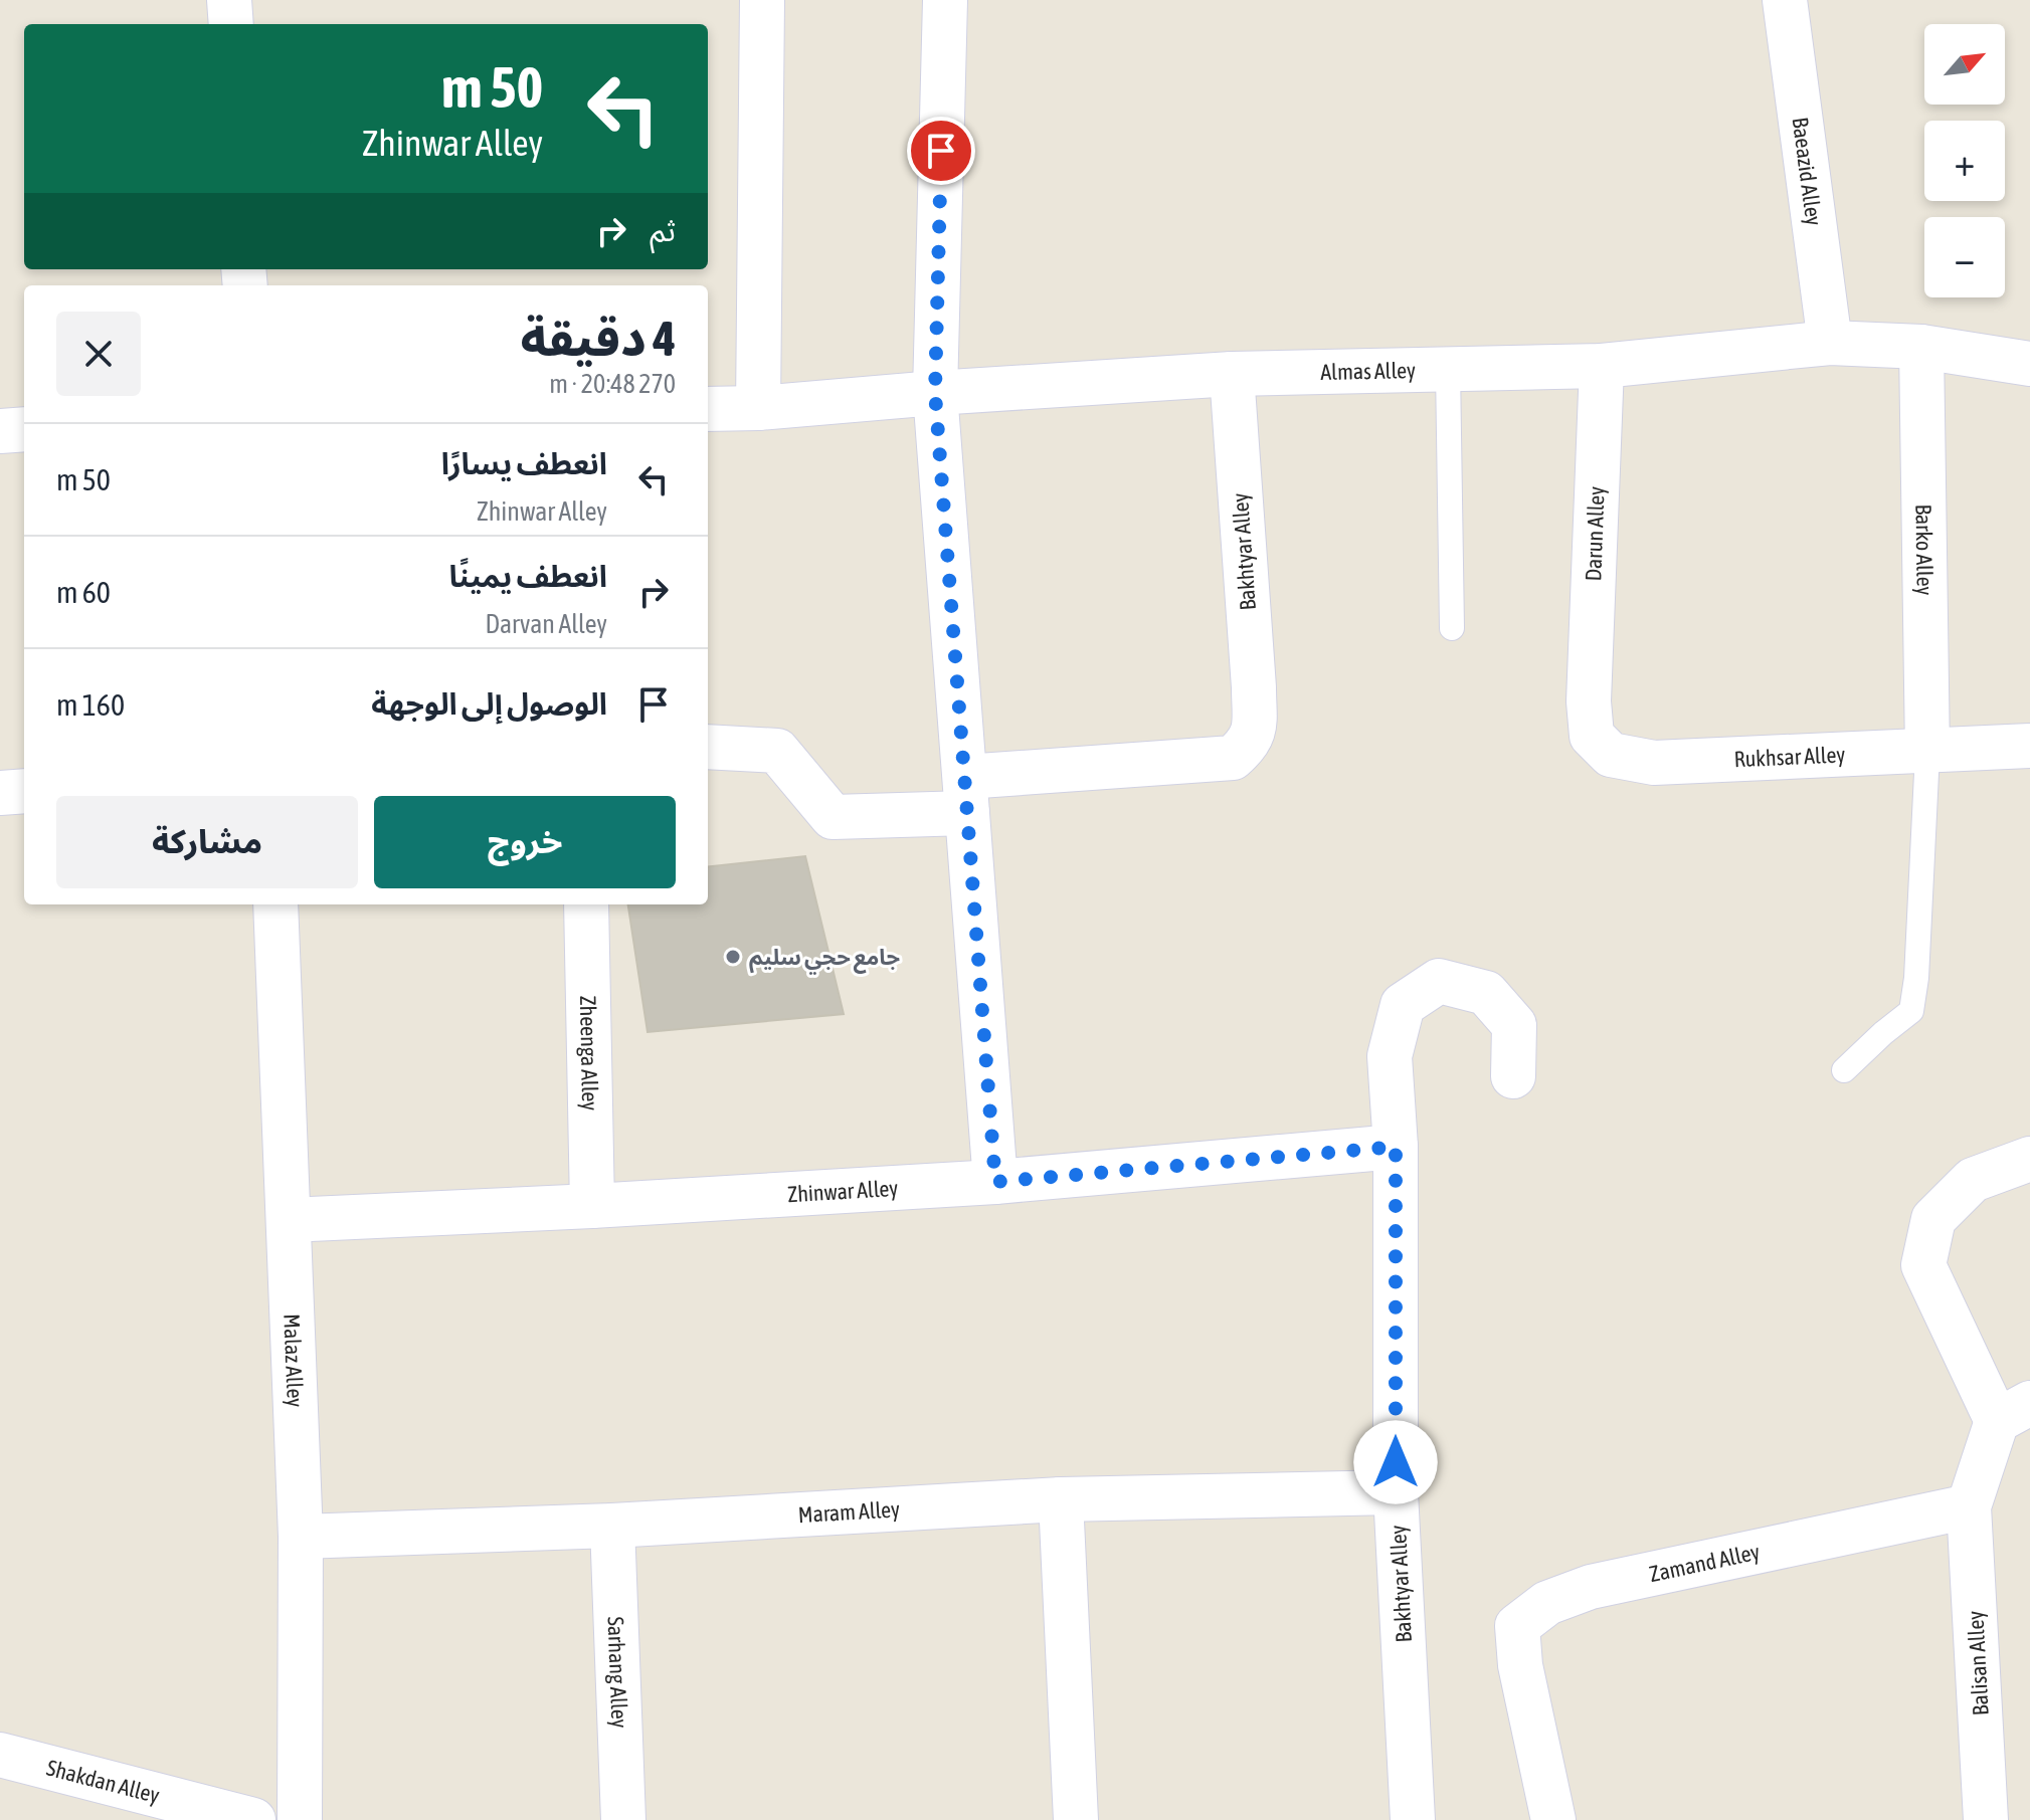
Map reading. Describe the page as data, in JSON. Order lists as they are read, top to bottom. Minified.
{"streets":{"street":["Baeazid Alley","Almas Alley","Darun Alley","Barko Alley","Bakhtyar Alley","Rukhsar Alley","Zheenga Alley","Zhinwar Alley","Malaz Alley","Maram Alley","Zamand Alley","Balisan Alley","Sarhang Alley","Shakdan Alley"]},"crossings":[["Baeazid Alley","Almas Alley"],["Almas Alley","Darun Alley"],["Almas Alley","Barko Alley"],["Almas Alley","Bakhtyar Alley"],["Darun Alley","Rukhsar Alley"],["Barko Alley","Rukhsar Alley"],["Bakhtyar Alley","Zhinwar Alley"],["Bakhtyar Alley","Maram Alley"],["Zheenga Alley","Zhinwar Alley"],["Zhinwar Alley","Malaz Alley"],["Malaz Alley","Maram Alley"],["Maram Alley","Sarhang Alley"],["Zamand Alley","Balisan Alley"]],"places":["جامع حجي سليم"],"north":"top right","page":{"map_buttons":["+","−"],"turn":["50 m","Zhinwar Alley"],"then":"ثم","heading":["4 دقيقة","270 m · 20:48"],"list":[{"name":"انعطف يسارًا","note":"Zhinwar Alley","value":"50 m"},{"name":"انعطف يمينًا","note":"Darvan Alley","value":"60 m"},{"name":"الوصول إلى الوجهة","value":"160 m"}],"buttons":["خروج","مشاركة"]}}
